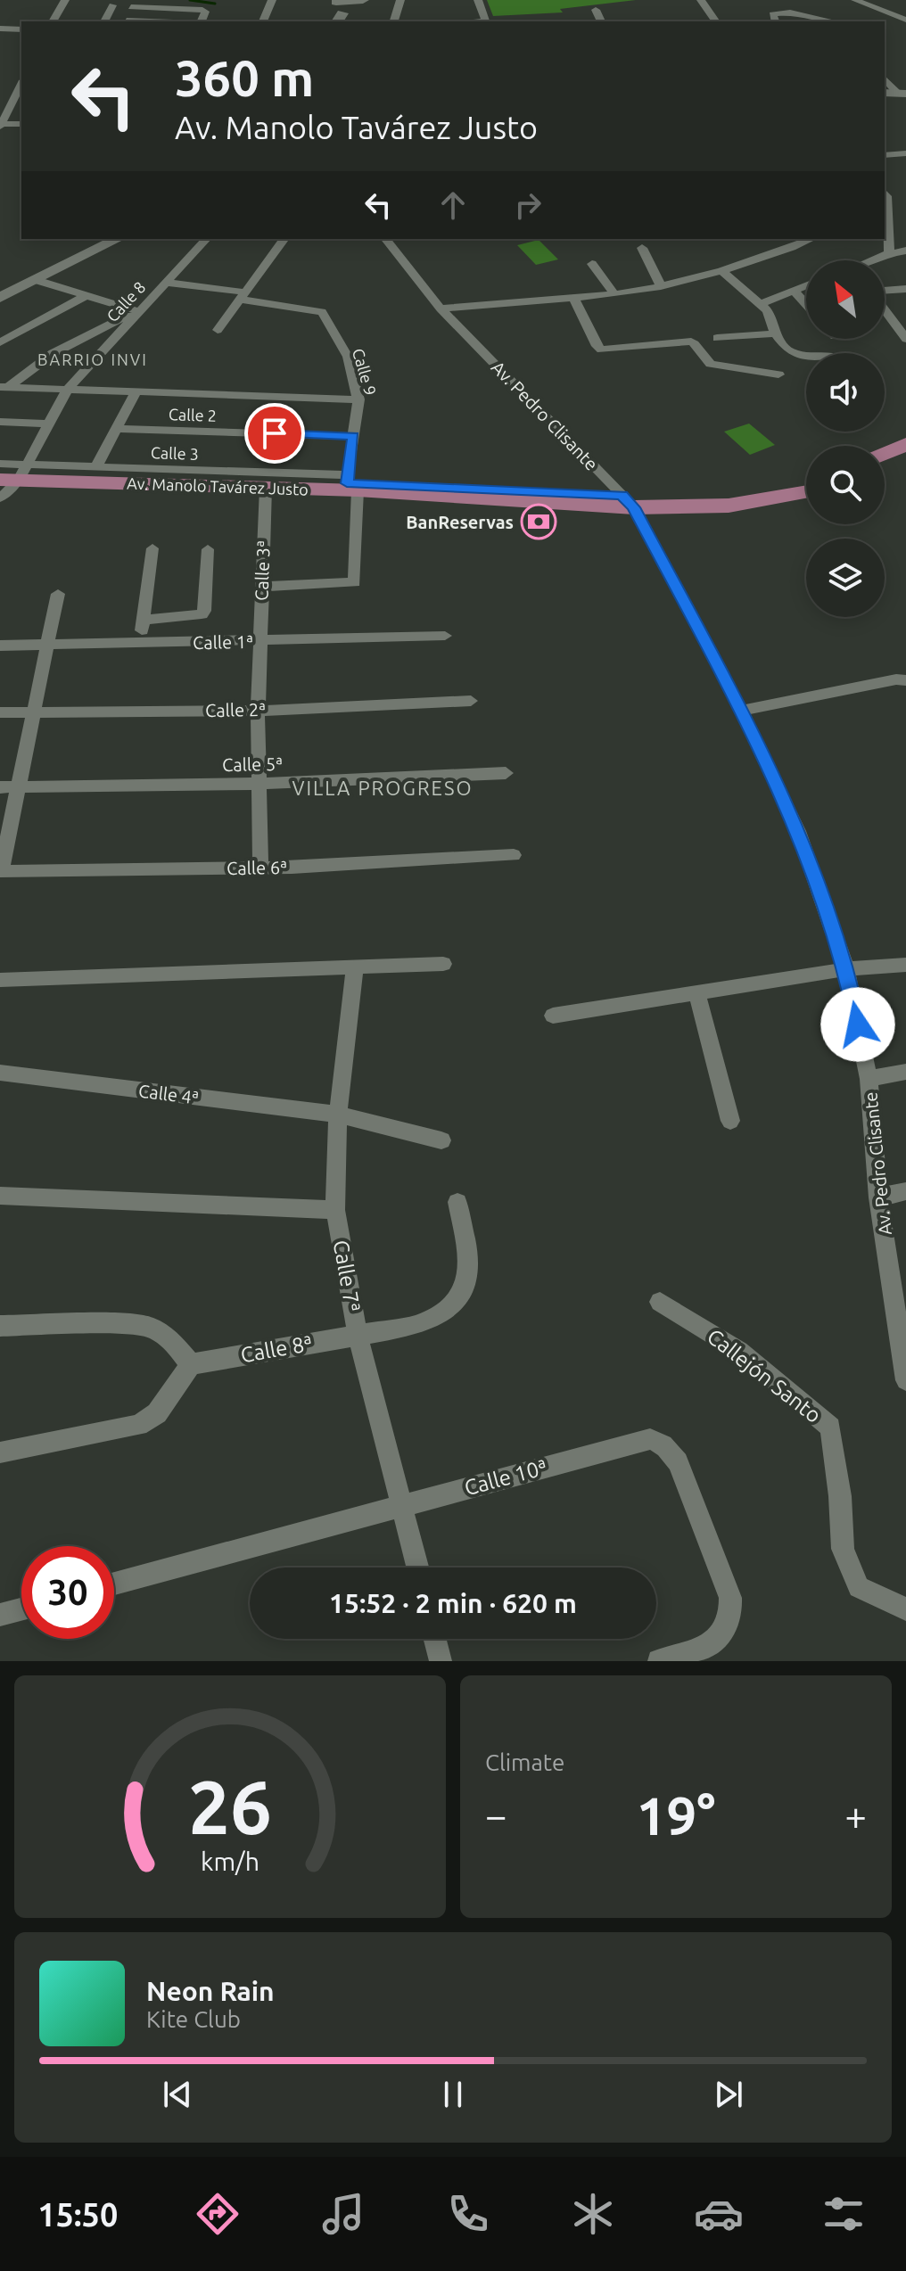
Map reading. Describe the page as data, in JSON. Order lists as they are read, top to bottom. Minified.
{"streets":{"main road":["Av. Manolo Tavárez Justo"],"street":["Calle 8","Calle 9","Calle 2","Av. Pedro Clisante","Calle 3","Calle 3ª","Calle 1ª","Calle 2ª","Calle 5ª","Calle 6ª","Calle 4ª","Calle 7ª","Calle 8ª","Callejón Santo","Calle 10ª"]},"crossings":[["Calle 8","Calle 3"],["Calle 8","Av. Manolo Tavárez Justo"],["Calle 9","Calle 2"],["Calle 9","Calle 3"],["Calle 9","Av. Manolo Tavárez Justo"],["Av. Pedro Clisante","Av. Manolo Tavárez Justo"],["Calle 3","Av. Manolo Tavárez Justo"],["Av. Manolo Tavárez Justo","Calle 3ª"],["Calle 3ª","Calle 1ª"],["Calle 3ª","Calle 2ª"],["Calle 3ª","Calle 5ª"],["Calle 3ª","Calle 6ª"],["Calle 4ª","Calle 7ª"],["Calle 7ª","Calle 8ª"],["Calle 7ª","Calle 10ª"]],"districts":["BARRIO INVI","VILLA PROGRESO"],"places":{"bank":["BanReservas"]},"north":"top left","page":{"turn":["360 m","Av. Manolo Tavárez Justo"],"limit":"30","trip":"15:52 · 2 min · 620 m","tile":"Climate","heat":["−","19°","+"],"song":["Neon Rain","Kite Club"],"tabs":"15:50","gauge":["26","km/h"]}}
